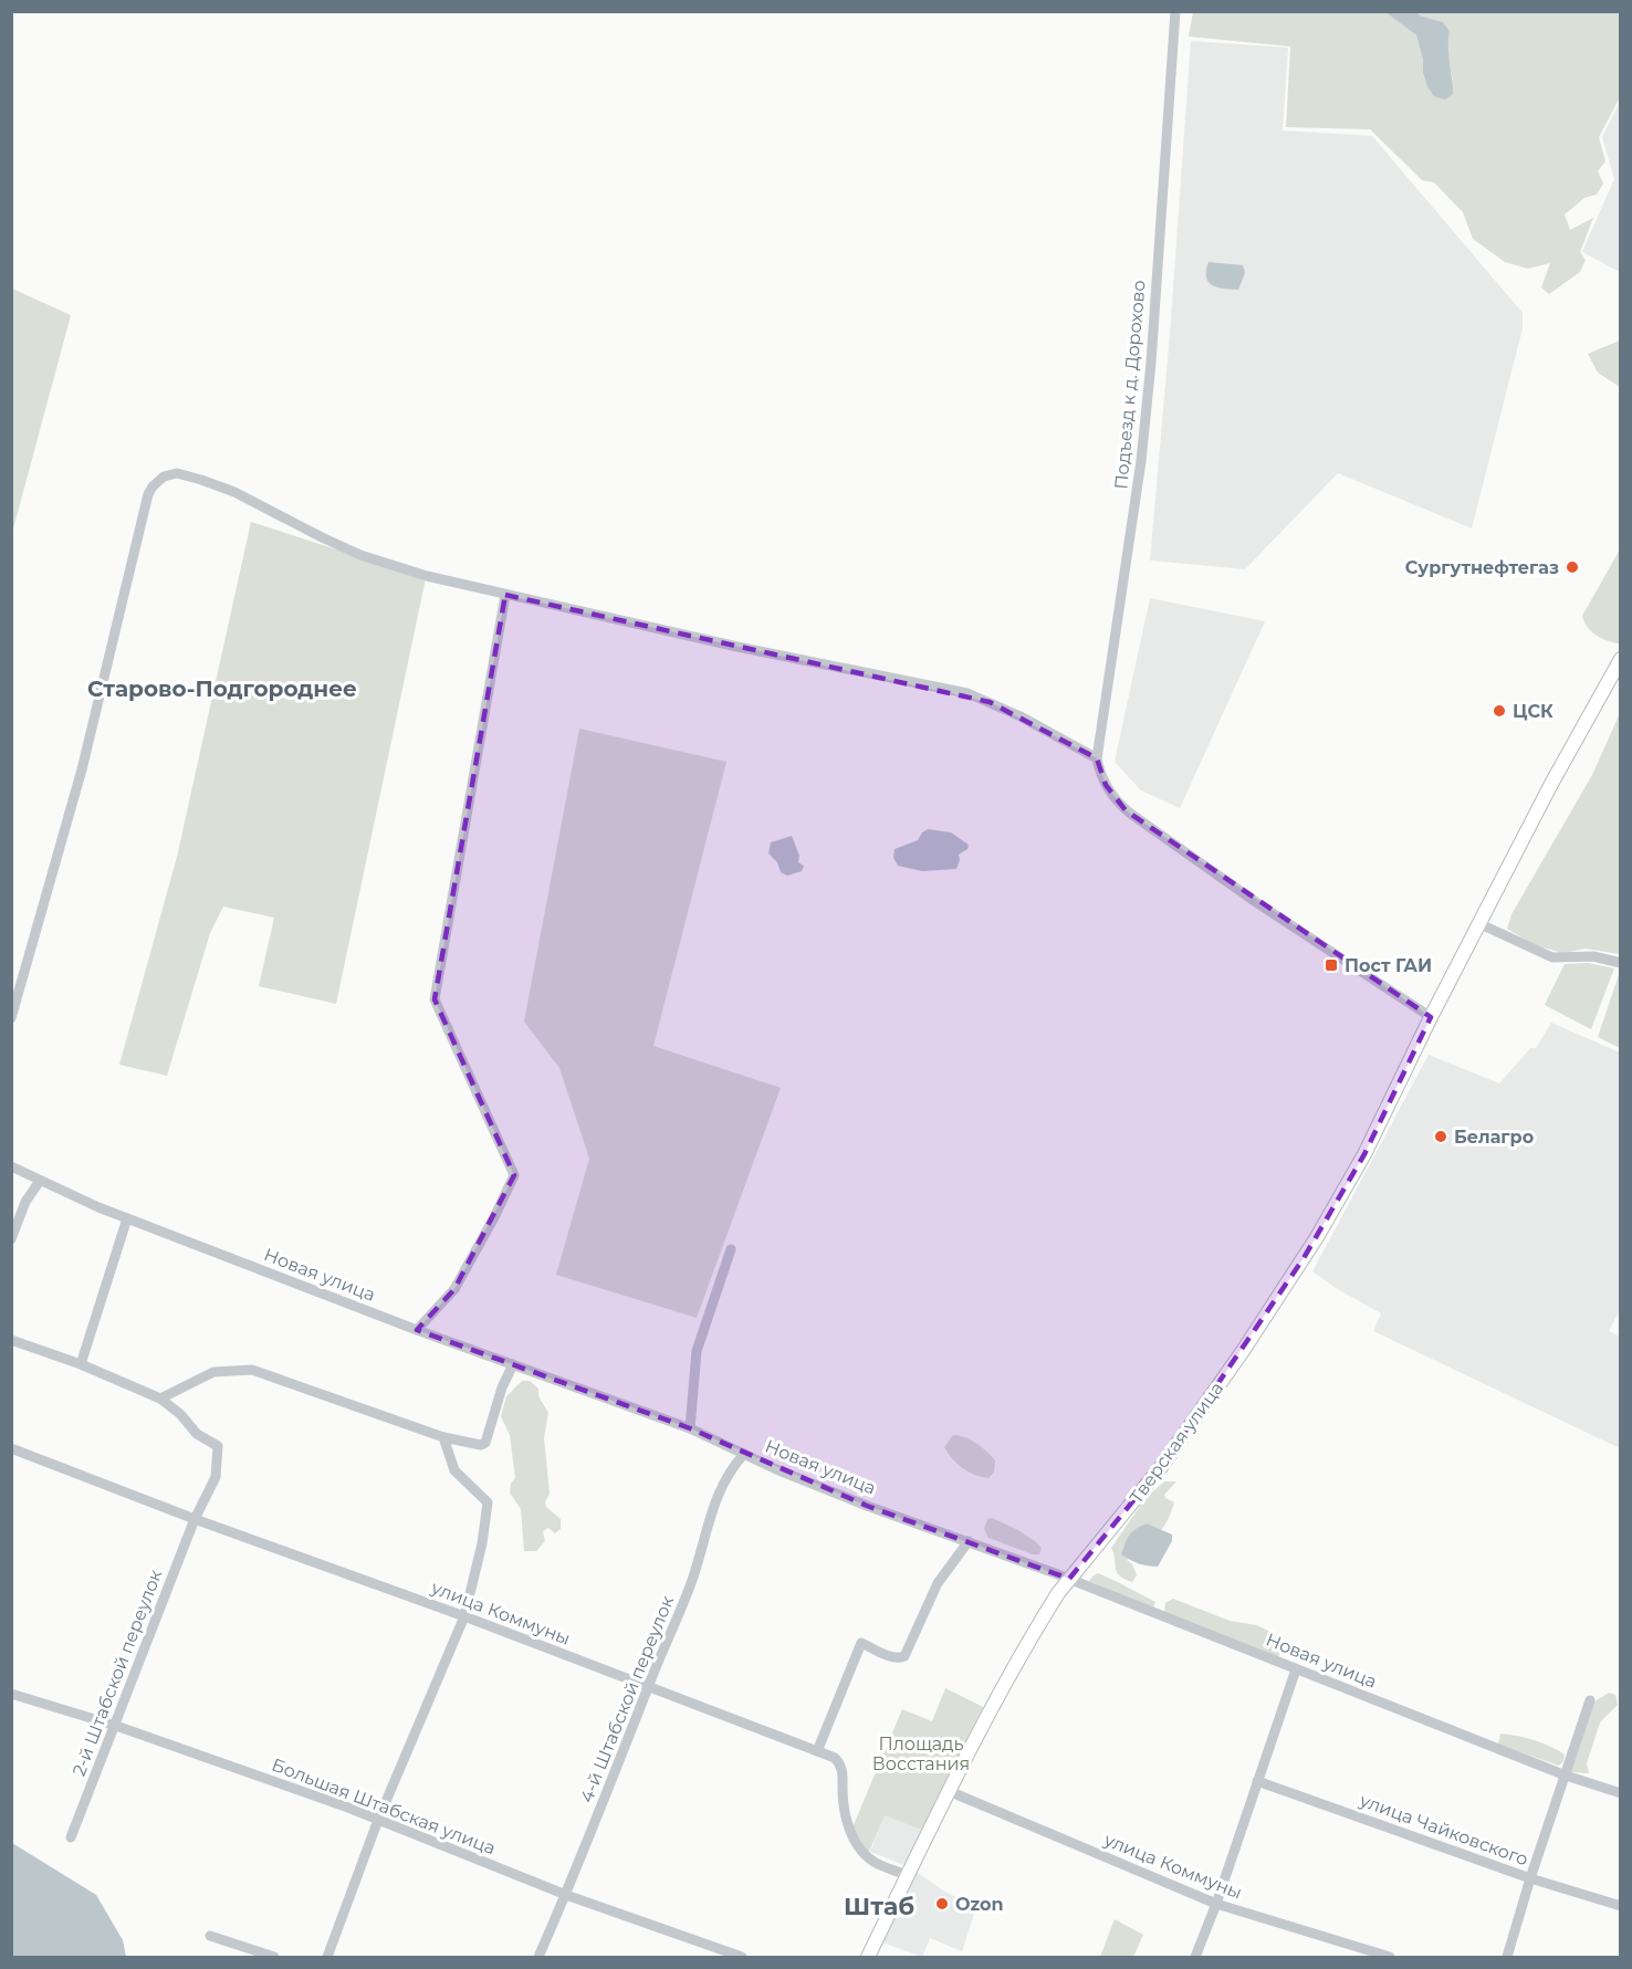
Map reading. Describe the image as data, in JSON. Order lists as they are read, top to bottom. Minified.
{"streets":{"main road":["Тверская улица"],"street":["Подъезд к д. Дорохово","Новая улица","улица Коммуны","2-й Штабской переулок","4-й Штабской переулок","Большая Штабская улица","улица Чайковского"]},"crossings":[["Новая улица","Тверская улица"],["Новая улица","4-й Штабской переулок"],["Тверская улица","улица Коммуны"],["улица Коммуны","2-й Штабской переулок"],["улица Коммуны","4-й Штабской переулок"],["2-й Штабской переулок","Большая Штабская улица"],["4-й Штабской переулок","Большая Штабская улица"]],"districts":["Старово-Подгороднее","Штаб"],"parks":["Площадь Восстания"],"places":{"other":["Сургутнефтегаз","ЦСК","Белагро","Ozon"],"transit":["Пост ГАИ"]}}
